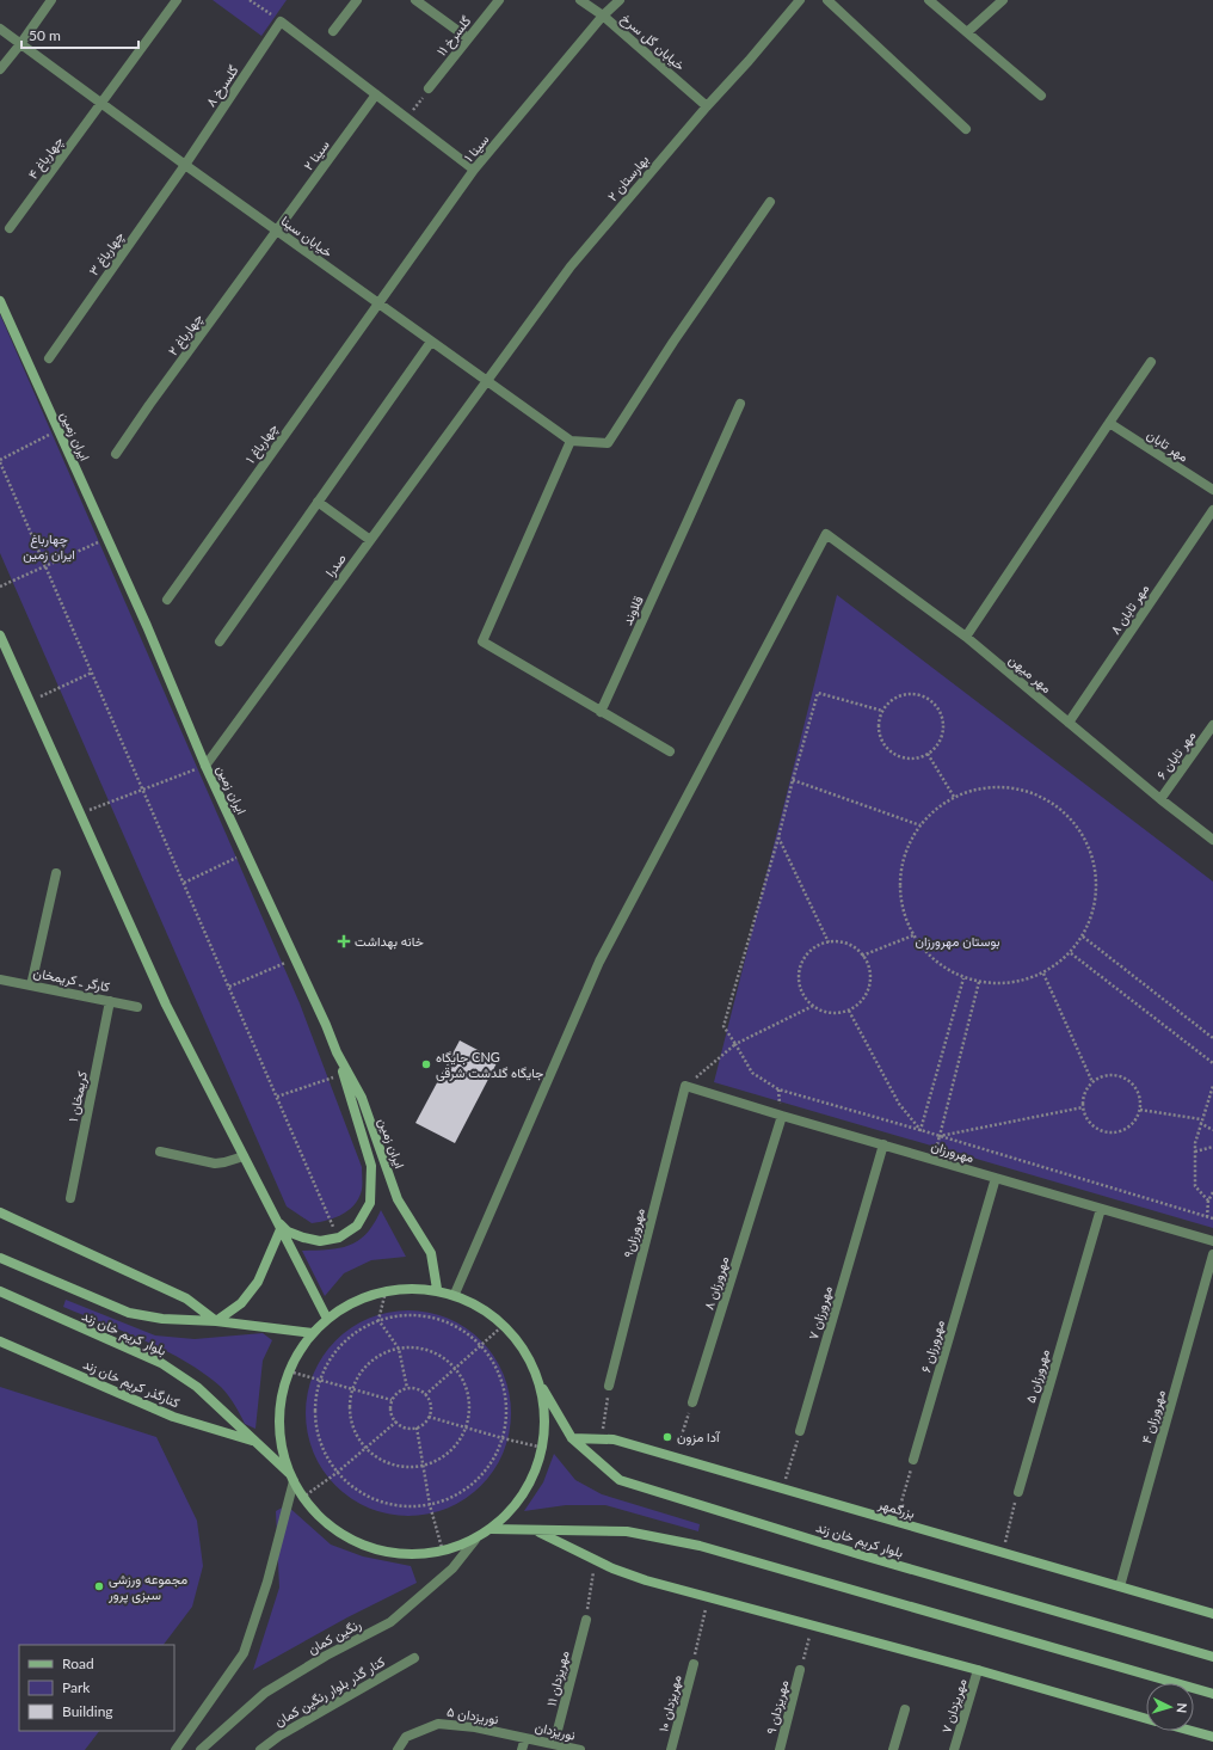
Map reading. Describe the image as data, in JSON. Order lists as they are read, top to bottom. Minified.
{"streets":{"main road":["ایران زمین","بلوار کریم خان زند","کنارگذر کریم خان زند","بزرگمهر"],"street":["گلسرخ ۱۱","خیابان گل سرخ","گلسرخ ۸","سینا ۱","سینا ۲","چهارباغ ۴","بهارستان ۲","خیابان سینا","چهارباغ ۳","چهارباغ ۲","چهارباغ ۱","مهر تابان","صدرا","مهر تابان ۸","قلاوند","مهر میهن","مهر تابان ۶","کارگر ـ کریمخان","کریمخان ۱","مهرورزان","مهرورزان۹","مهرورزان ۸","مهرورزان ۷","مهرورزان ۶","مهرورزان ۵","مهرورزان ۴","رنگین کمان","مهریزدان ۱۱","کنار گذر بلوار رنگین کمان","مهریزدان ۱۰","مهریزدان ۷","مهریزدان ۹","نوریزدان ۵","نوریزدان"]},"crossings":[["خیابان گل سرخ","سینا ۱"],["خیابان گل سرخ","بهارستان ۲"],["گلسرخ ۸","خیابان سینا"],["گلسرخ ۸","چهارباغ ۳"],["سینا ۱","خیابان سینا"],["سینا ۱","چهارباغ ۱"],["سینا ۲","خیابان سینا"],["سینا ۲","چهارباغ ۲"],["چهارباغ ۴","خیابان سینا"],["بهارستان ۲","خیابان سینا"],["بهارستان ۲","صدرا"],["خیابان سینا","چهارباغ ۳"],["خیابان سینا","چهارباغ ۲"],["خیابان سینا","چهارباغ ۱"],["خیابان سینا","صدرا"],["ایران زمین","صدرا"],["مهر تابان ۸","مهر میهن"],["مهر میهن","مهر تابان ۶"],["کارگر ـ کریمخان","کریمخان ۱"],["مهرورزان","مهرورزان۹"],["مهرورزان","مهرورزان ۸"],["مهرورزان","مهرورزان ۷"],["مهرورزان","مهرورزان ۶"],["مهرورزان","مهرورزان ۵"],["بلوار کریم خان زند","کنارگذر کریم خان زند"],["بلوار کریم خان زند","بزرگمهر"],["مهرورزان ۴","بزرگمهر"],["مهریزدان ۱۱","نوریزدان"],["نوریزدان ۵","نوریزدان"]],"parks":["چهارباغ ایران زمین","بوستان مهرورزان"],"places":{"health":["خانه بهداشت"],"other":["جایگاه CNG جایگاه گلدشت شرقی","آدا مزون","مجموعه ورزشی سبزی پرور"]},"legend":["Road","Park","Building"],"scale_bar":"50 m","north":"right"}
